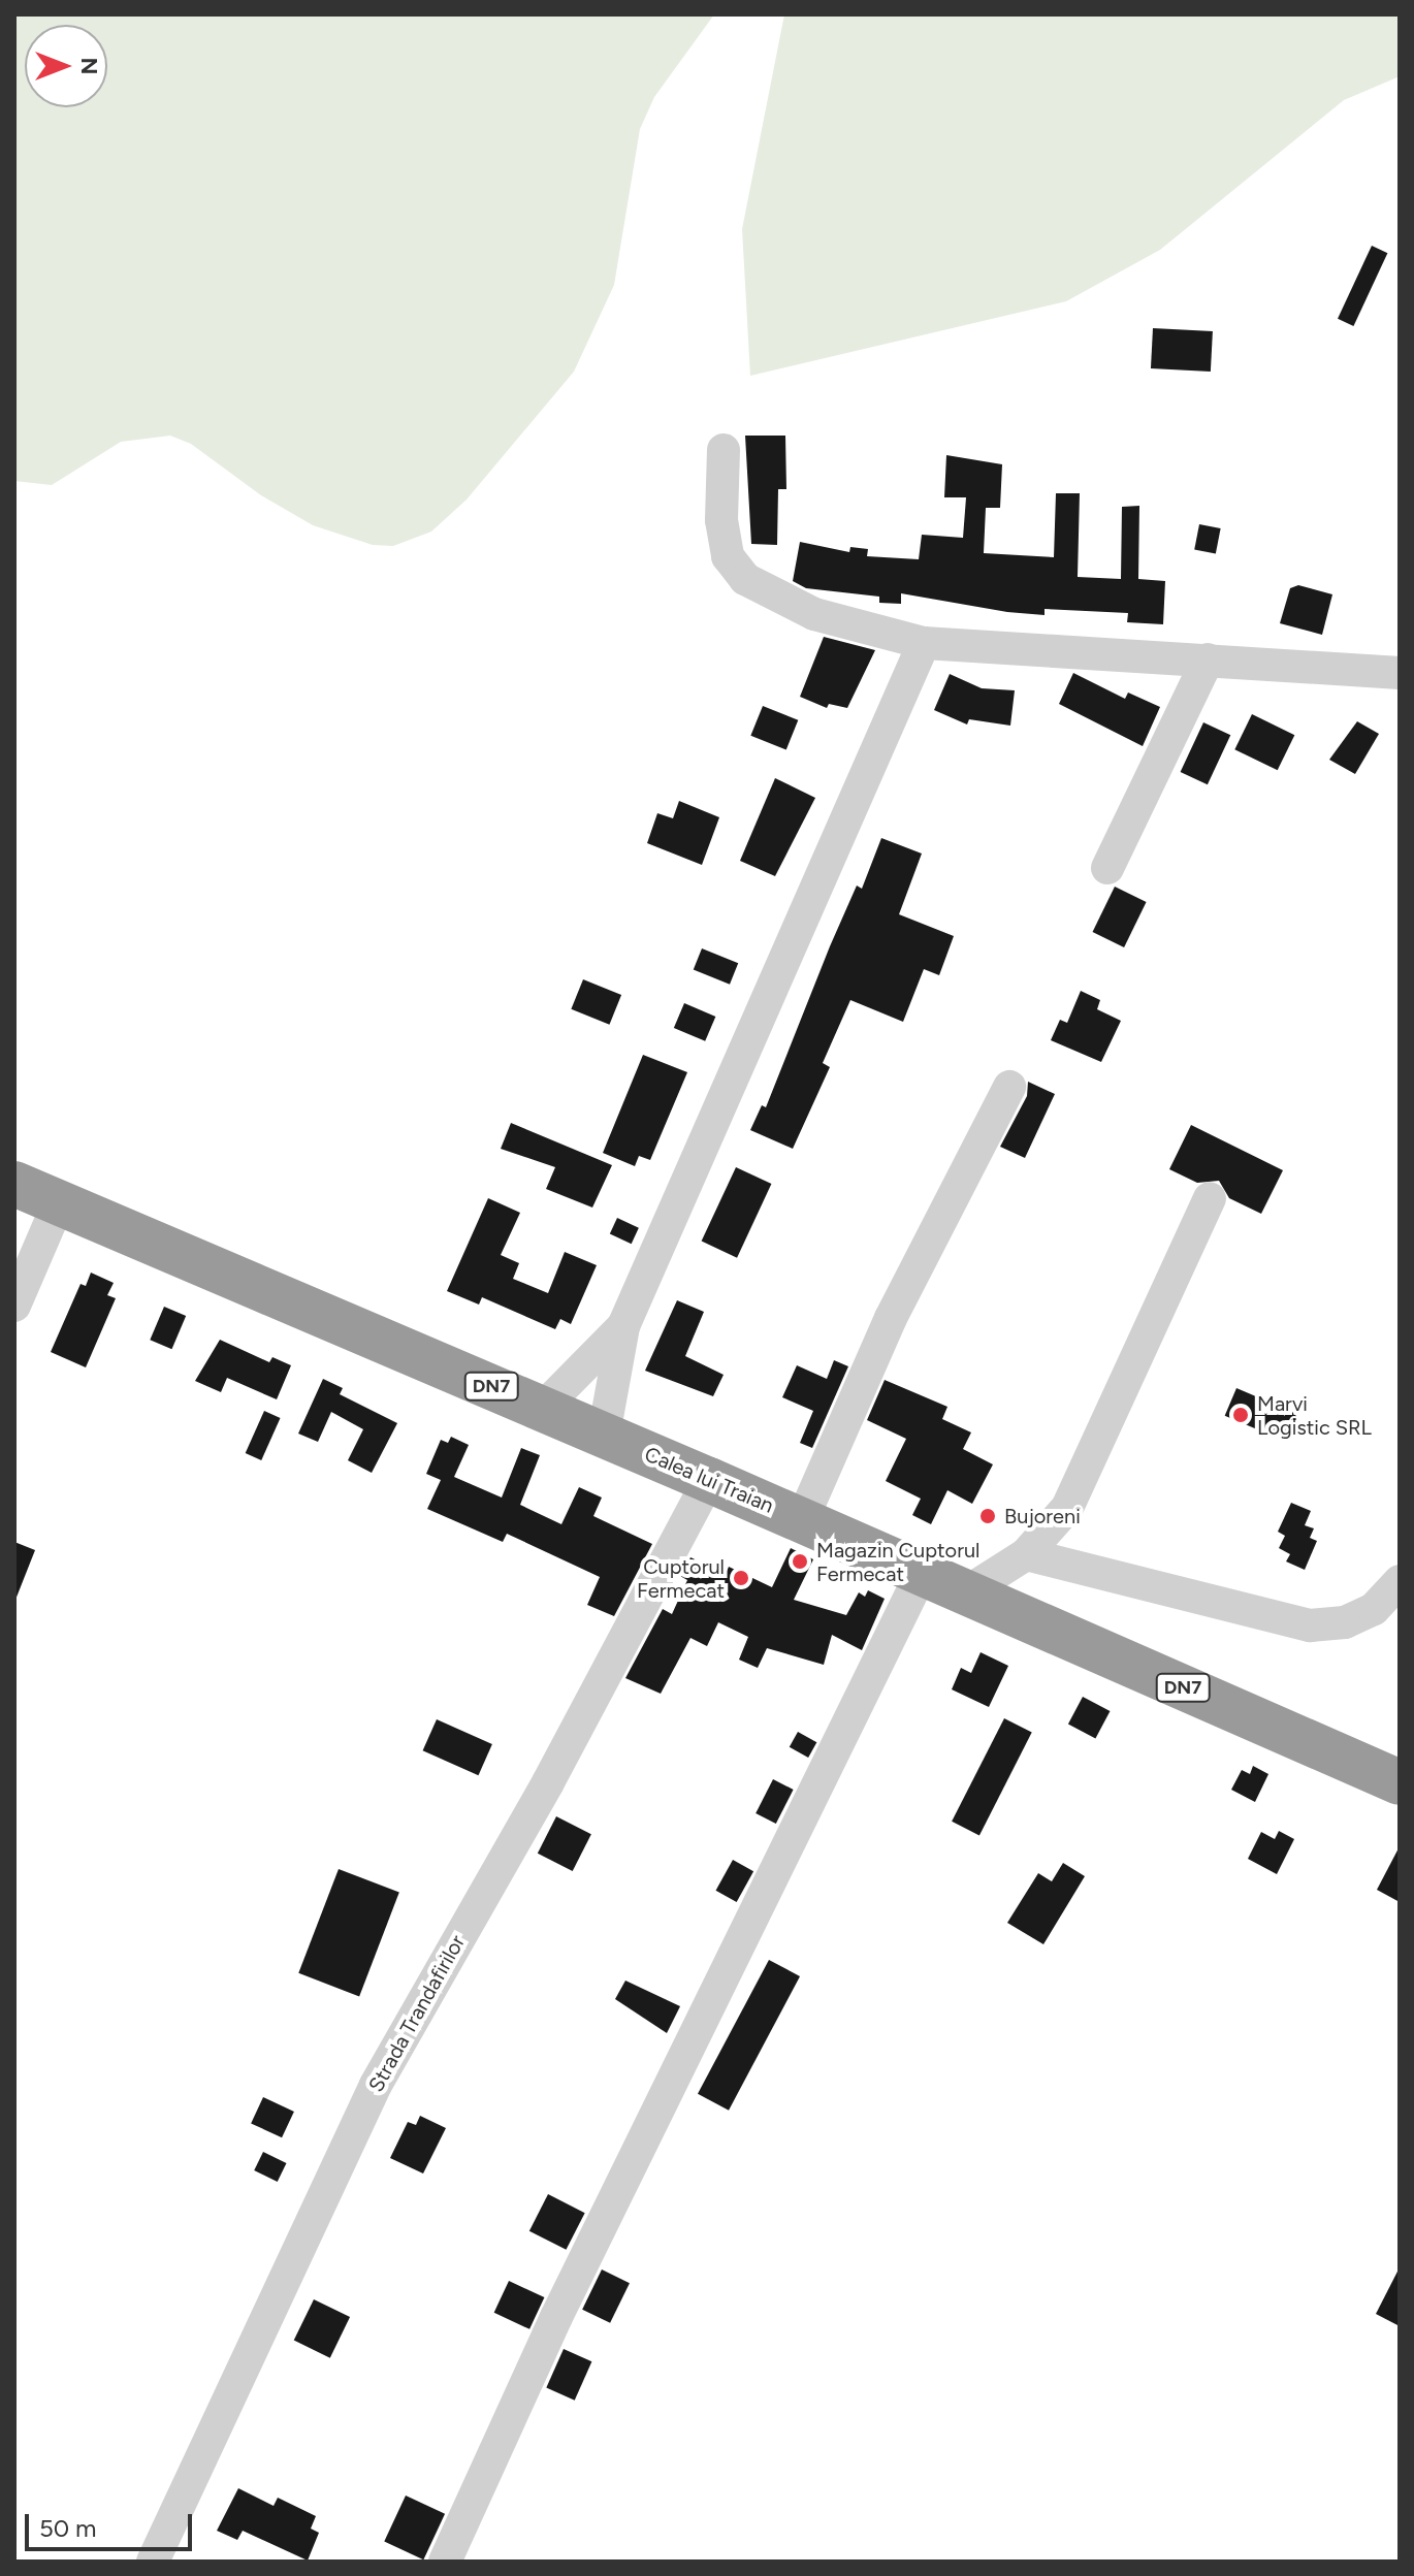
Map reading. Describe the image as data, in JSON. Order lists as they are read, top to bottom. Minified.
{"streets":{"highway":["DN7","Calea lui Traian"],"street":["Strada Trandafirilor"]},"crossings":[["Calea lui Traian","Strada Trandafirilor"]],"places":["Marvi Logistic SRL","Bujoreni","Magazin Cuptorul Fermecat","Cuptorul Fermecat"],"scale_bar":"50 m","north":"right"}
